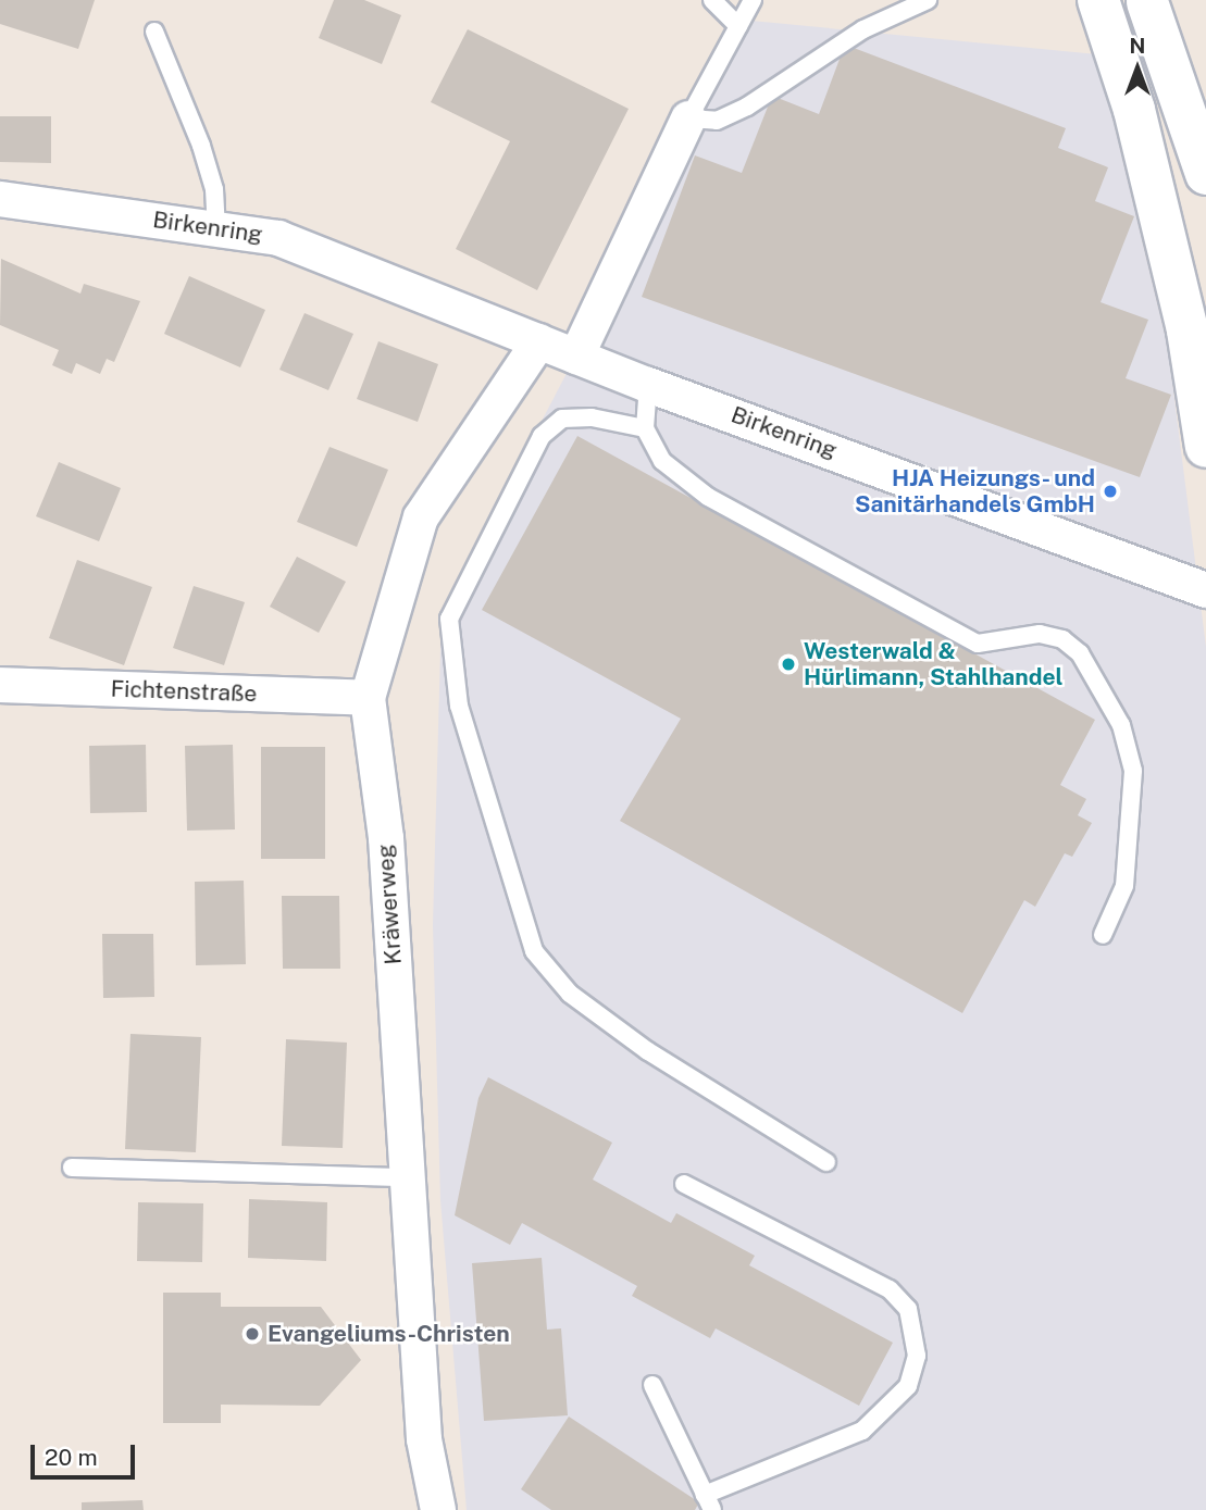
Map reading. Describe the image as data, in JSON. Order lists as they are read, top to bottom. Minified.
{"streets":{"street":["Birkenring","Fichtenstraße","Kräwerweg"]},"crossings":[["Birkenring","Kräwerweg"],["Fichtenstraße","Kräwerweg"]],"places":["HJA Heizungs- und Sanitärhandels GmbH","Westerwald & Hürlimann, Stahlhandel","Evangeliums-Christen"],"scale_bar":"20 m","north":"top"}
